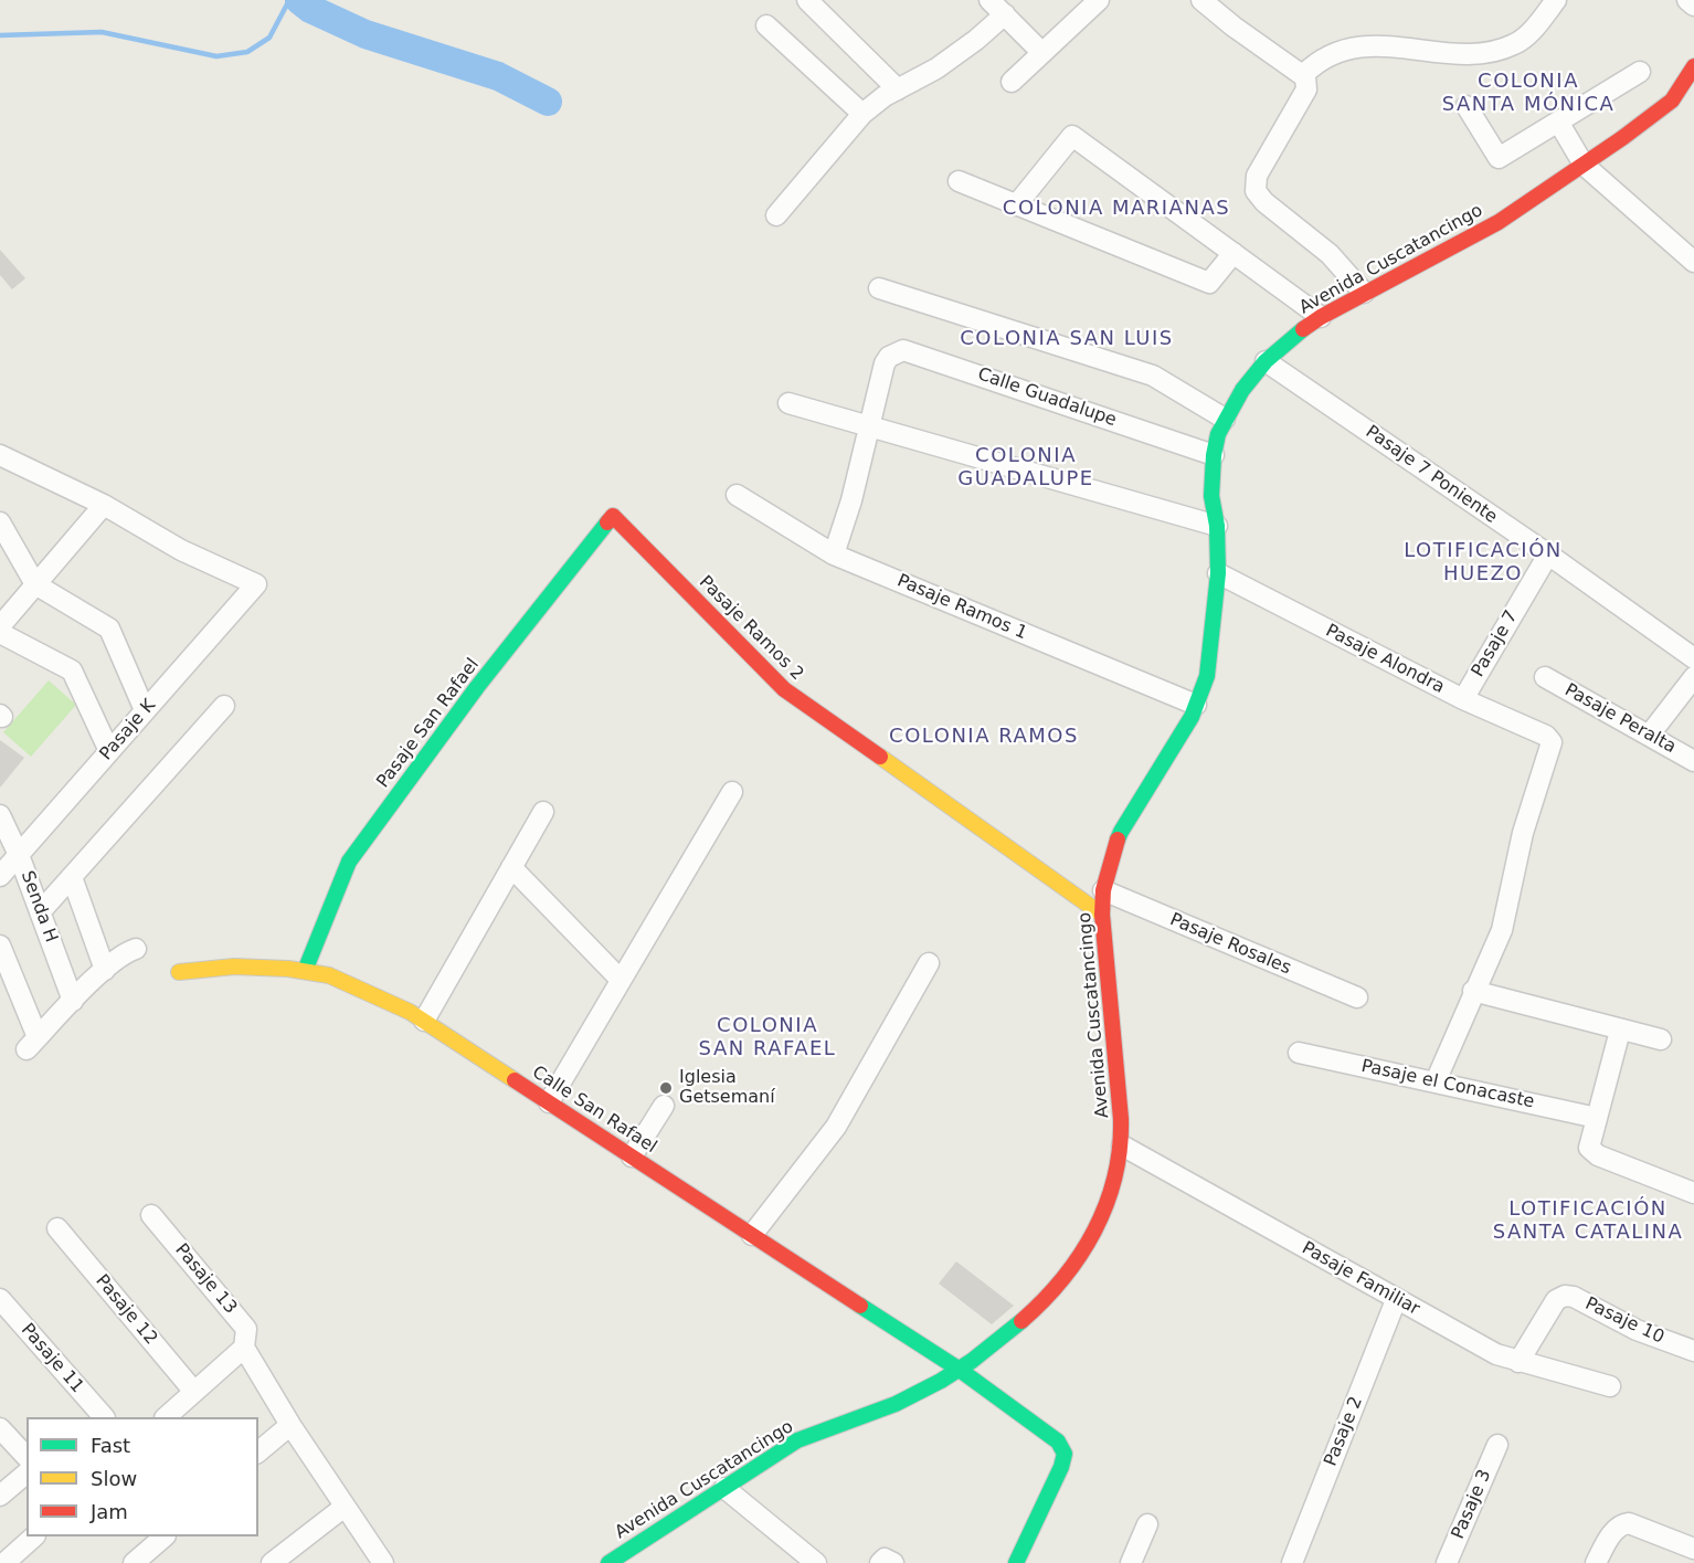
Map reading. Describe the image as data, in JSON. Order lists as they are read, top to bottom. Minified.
{"streets":{"street":["Avenida Cuscatancingo","Calle Guadalupe","Pasaje 7 Poniente","Pasaje Ramos 1","Pasaje Ramos 2","Pasaje 7","Pasaje Alondra","Pasaje Peralta","Pasaje San Rafael","Pasaje K","Senda H","Pasaje Rosales","Pasaje el Conacaste","Calle San Rafael","Pasaje 13","Pasaje Familiar","Pasaje 12","Pasaje 10","Pasaje 11","Pasaje 2","Pasaje 3"]},"crossings":[["Avenida Cuscatancingo","Calle Guadalupe"],["Avenida Cuscatancingo","Pasaje 7 Poniente"],["Avenida Cuscatancingo","Pasaje Ramos 1"],["Avenida Cuscatancingo","Pasaje Ramos 2"],["Avenida Cuscatancingo","Pasaje Alondra"],["Avenida Cuscatancingo","Pasaje Rosales"],["Avenida Cuscatancingo","Calle San Rafael"],["Avenida Cuscatancingo","Pasaje Familiar"],["Pasaje 7 Poniente","Pasaje 7"],["Pasaje Ramos 2","Pasaje San Rafael"],["Pasaje 7","Pasaje Alondra"],["Pasaje San Rafael","Calle San Rafael"],["Pasaje K","Senda H"],["Pasaje Familiar","Pasaje 10"],["Pasaje Familiar","Pasaje 2"]],"districts":["COLONIA SANTA MÓNICA","COLONIA MARIANAS","COLONIA SAN LUIS","COLONIA GUADALUPE","LOTIFICACIÓN HUEZO","COLONIA RAMOS","COLONIA SAN RAFAEL","LOTIFICACIÓN SANTA CATALINA"],"places":["Iglesia Getsemaní"],"legend":["Fast","Slow","Jam"]}
